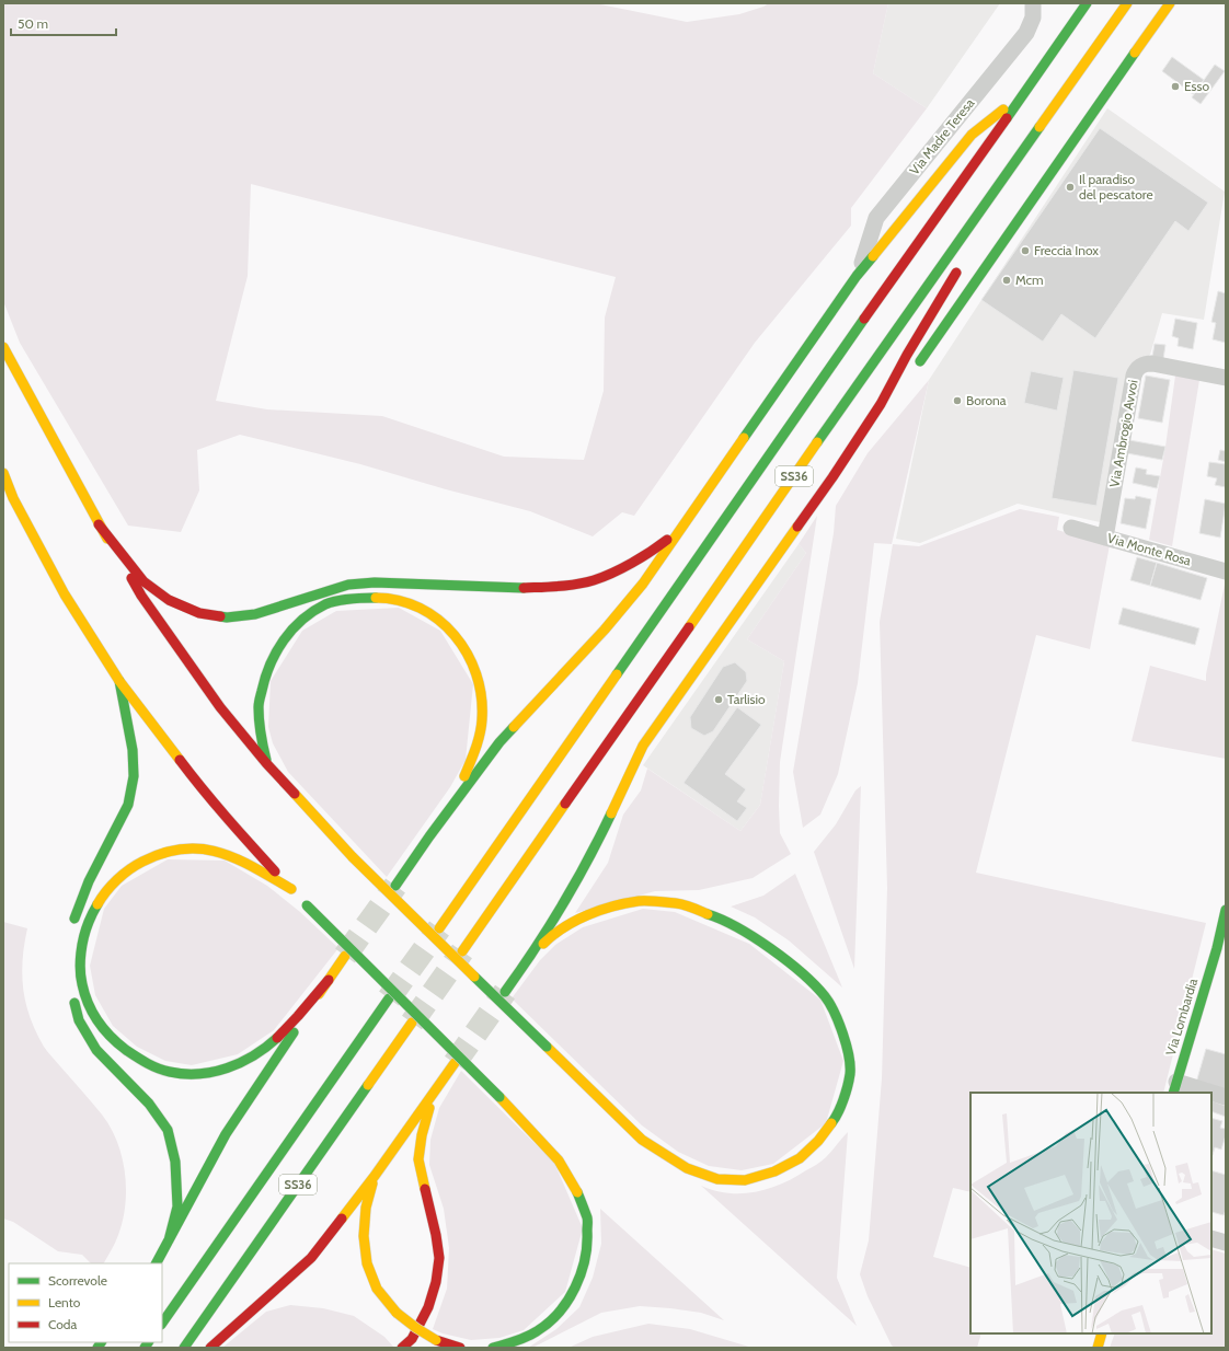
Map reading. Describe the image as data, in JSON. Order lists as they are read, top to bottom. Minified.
{"streets":{"main road":["SS36","Via Lombardia"],"street":["Via Madre Teresa","Via Ambrogio Avvoi","Via Monte Rosa"]},"crossings":[["Via Ambrogio Avvoi","Via Monte Rosa"]],"places":["Esso","Il paradiso del pescatore","Freccia Inox","Mcm","Borona","Tarlisio"],"legend":["Scorrevole","Lento","Coda"],"scale_bar":"50 m"}
